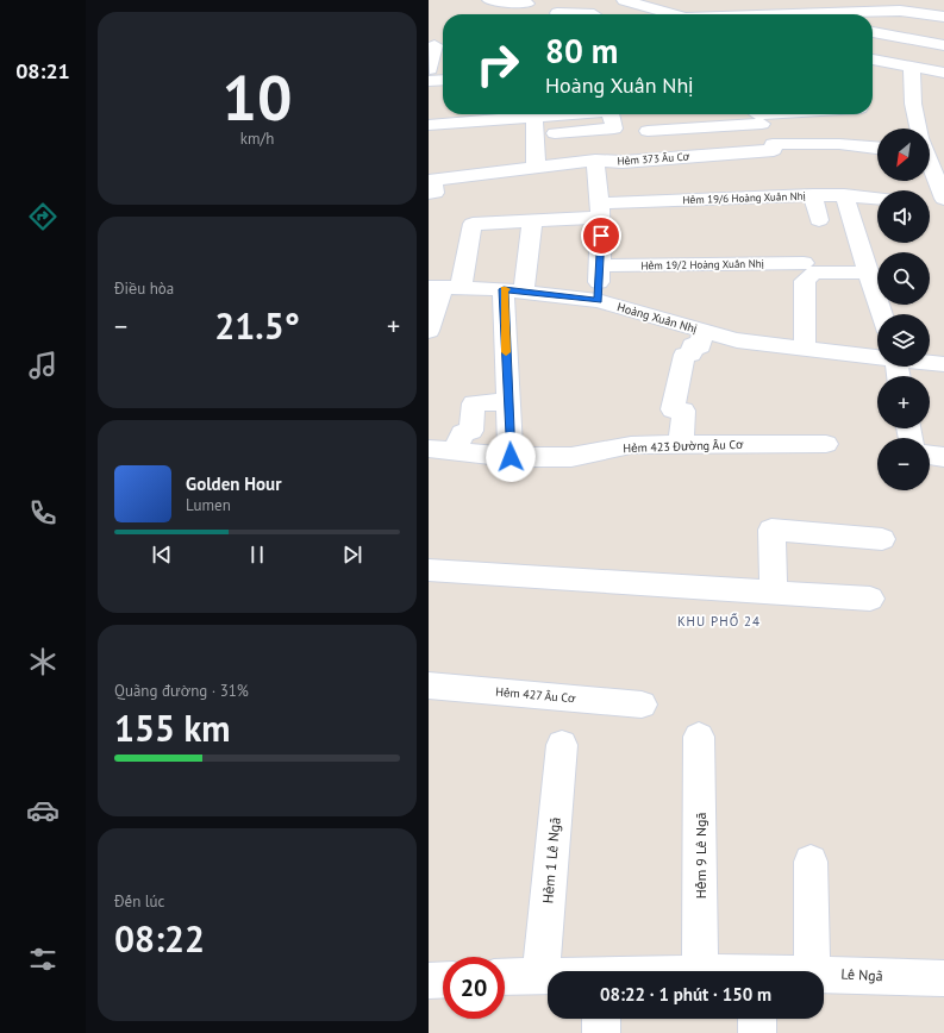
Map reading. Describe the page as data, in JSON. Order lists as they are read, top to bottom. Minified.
{"streets":{"street":["Hẻm 373 Âu Cơ","Hẻm 19/6 Hoàng Xuân Nhị","Hẻm 19/2 Hoàng Xuân Nhị","Hoàng Xuân Nhị","Hẻm 423 Đường Âu Cơ","Hẻm 427 Âu Cơ","Hẻm 9 Lê Ngã","Hẻm 1 Lê Ngã","Lê Ngã"]},"crossings":[["Hẻm 1 Lê Ngã","Lê Ngã"]],"districts":["KHU PHỐ 24"],"north":"bottom left","page":{"tabs":"08:21","tile":[["10","km/h"],"Điều hòa",["Quãng đường · 31%","155 km"],["Đến lúc","08:22"]],"turn":["80 m","Hoàng Xuân Nhị"],"map_buttons":["+","−"],"heat":["−","21.5°","+"],"song":["Golden Hour","Lumen"],"limit":"20","trip":"08:22 · 1 phút · 150 m"}}
